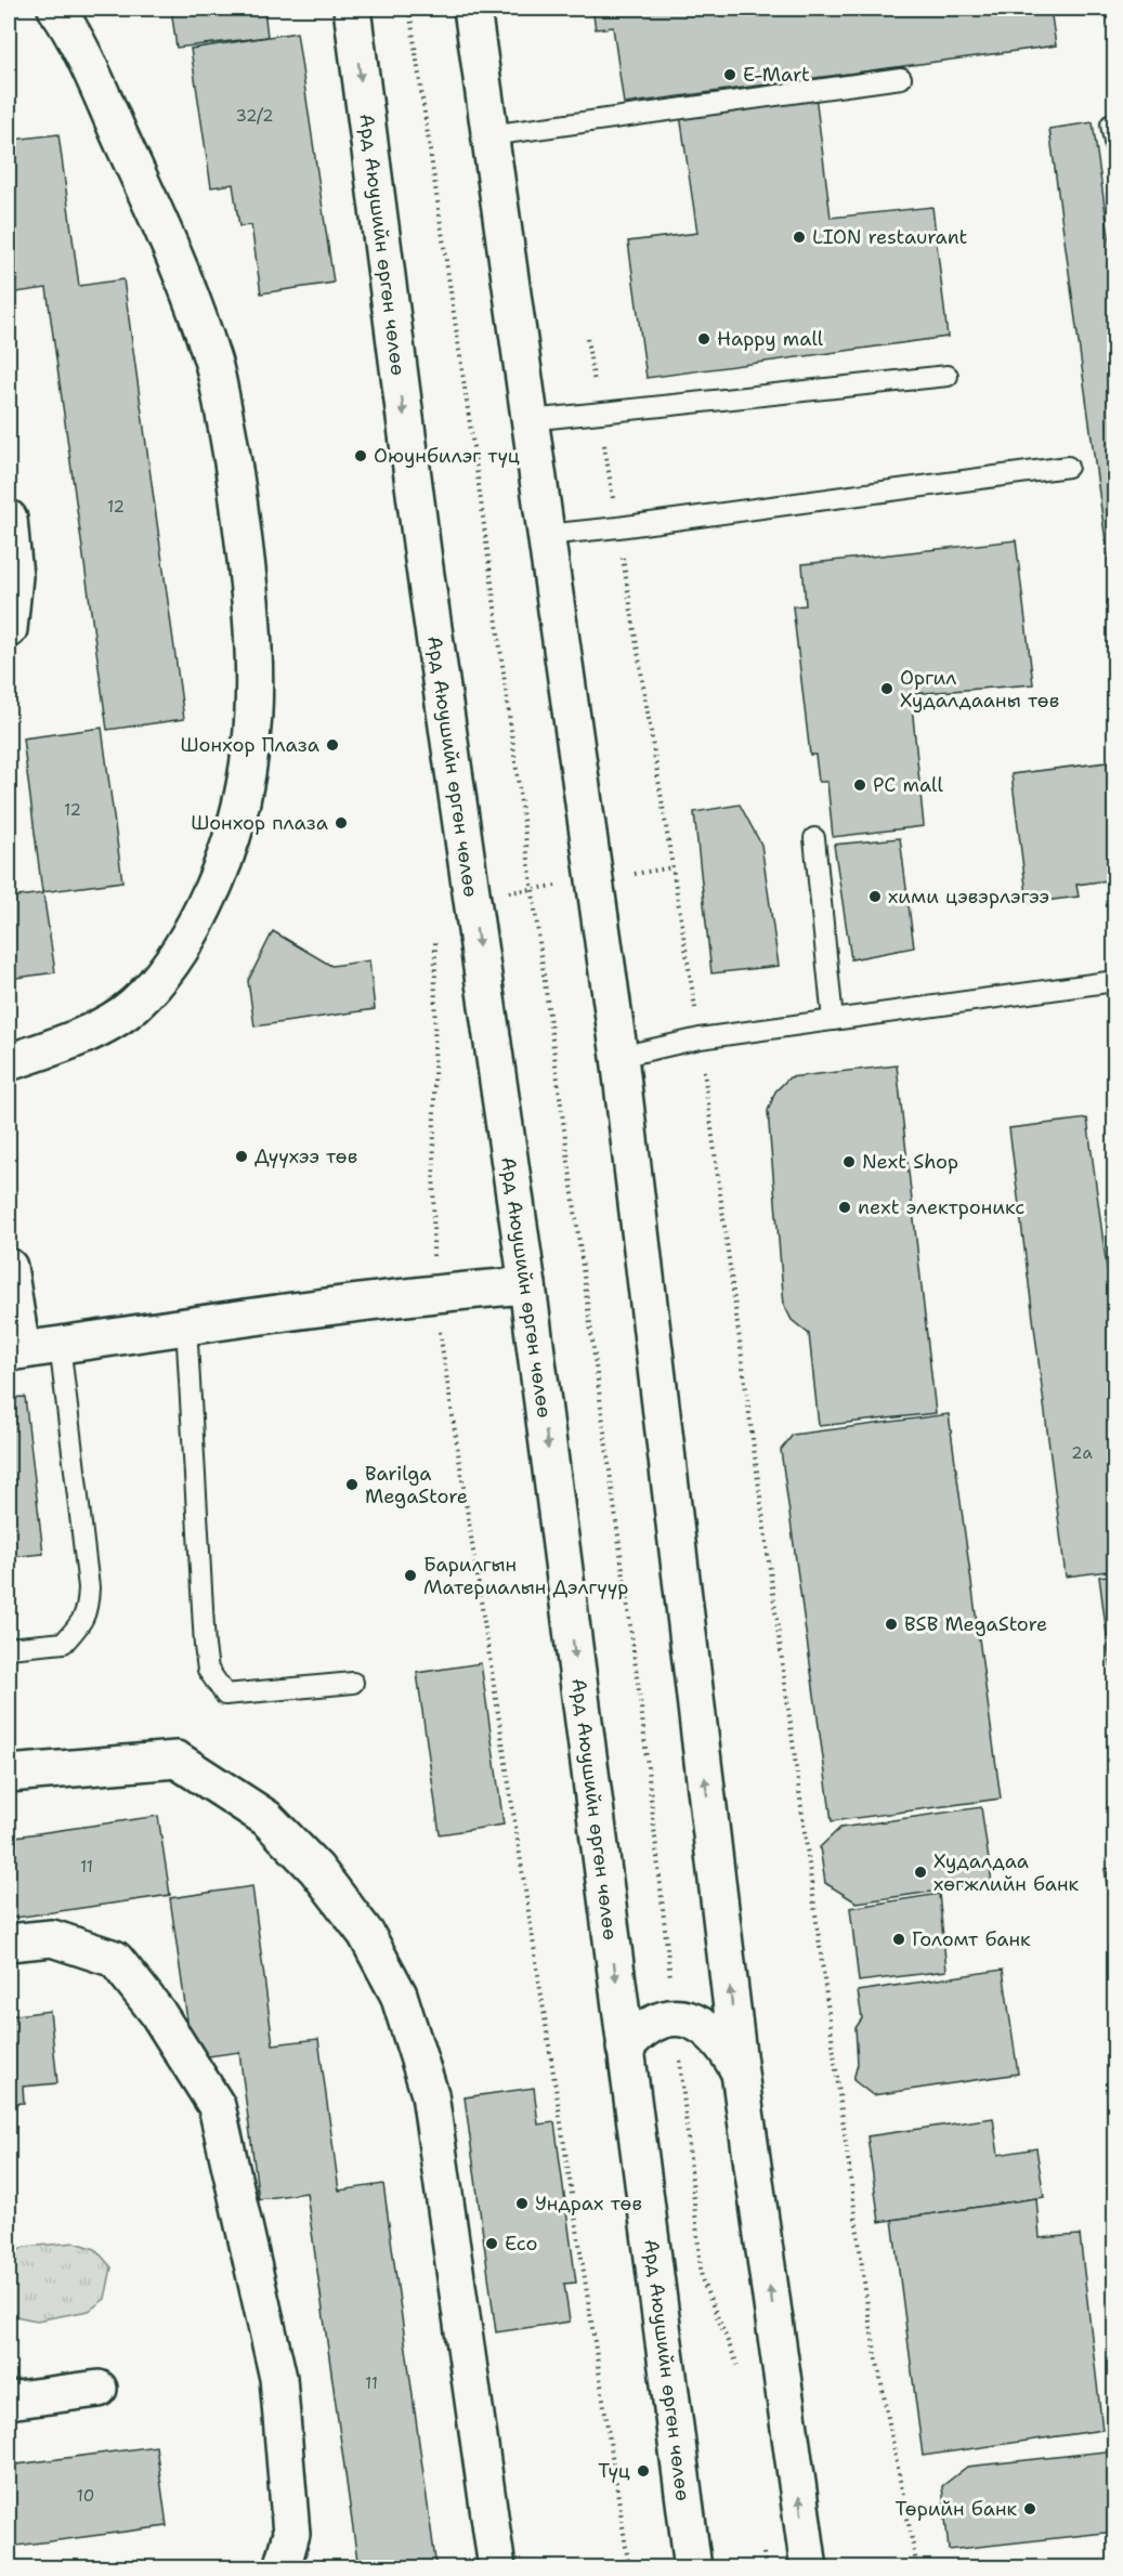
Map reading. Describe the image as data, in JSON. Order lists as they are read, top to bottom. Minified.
{"streets":{"main road":["Ард Аюушийн өргөн чөлөө"]},"places":["E-Mart","LION restaurant","Happy mall","Оюунбилэг түц","Оргил Худалдааны төв","Шонхор Плаза","PC mall","Шонхор плаза","хими цэвэрлэгээ","Дүүхээ төв","Next Shop","next электроникс","Barilga MegaStore","Барилгын Материалын Дэлгүүр","BSB MegaStore","Худалдаа хөгжлийн банк","Голомт банк","Ундрах төв","Eco","Түц","Төрийн банк"],"house_numbers":["32/2","12","12","2а","11","11","10"]}
